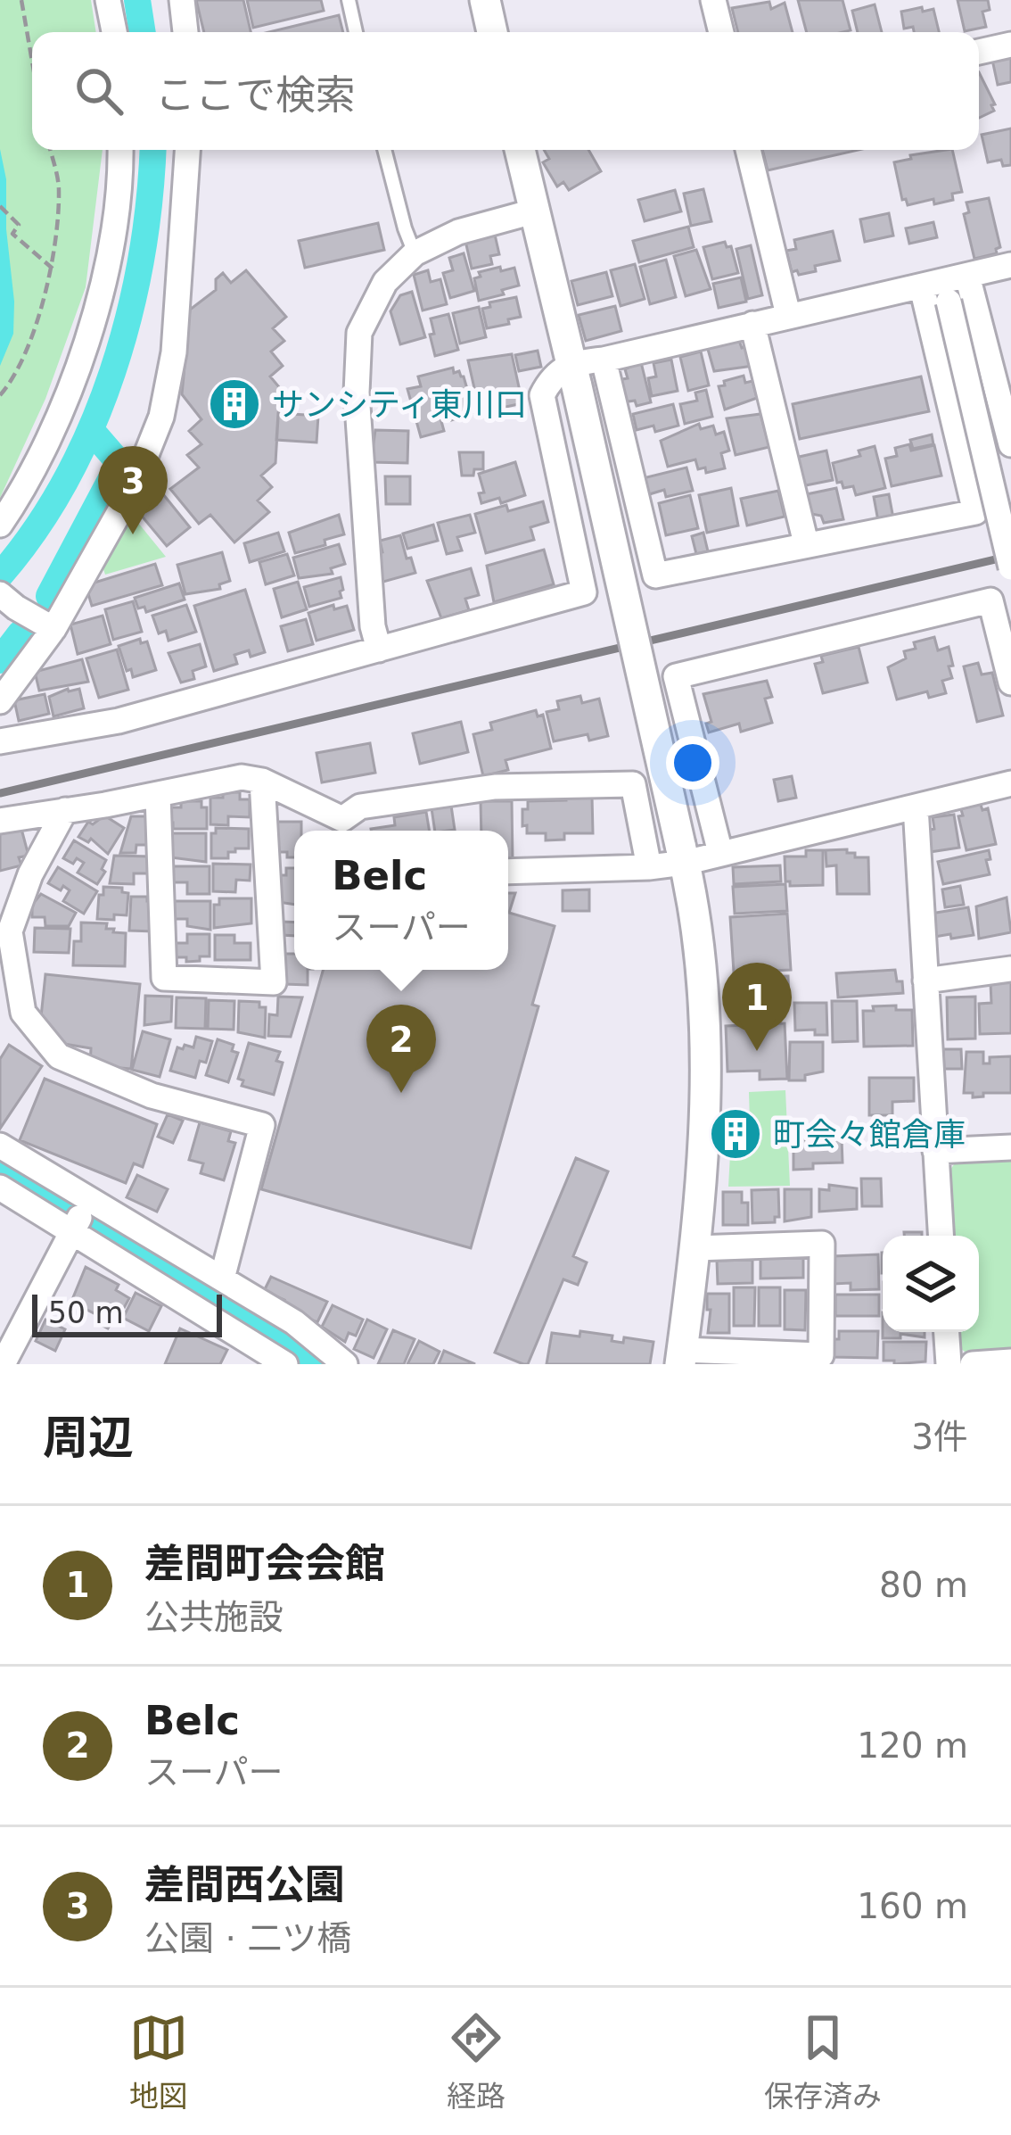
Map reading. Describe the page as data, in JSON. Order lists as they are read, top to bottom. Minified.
{"places":{"building":["サンシティ東川口","町会々館倉庫"]},"scale_bar":"50 m","page":{"search":"ここで検索","pins":["3","1","2"],"popup":["Belc","スーパー"],"scale":"50 m","heading":["周辺","3件"],"list":[{"mark":"1","name":"差間町会会館","note":"公共施設","value":"80 m"},{"mark":"2","name":"Belc","note":"スーパー","value":"120 m"},{"mark":"3","name":"差間西公園","note":"公園 · 二ツ橋","value":"160 m"}],"nav":["地図","経路","保存済み"]}}
